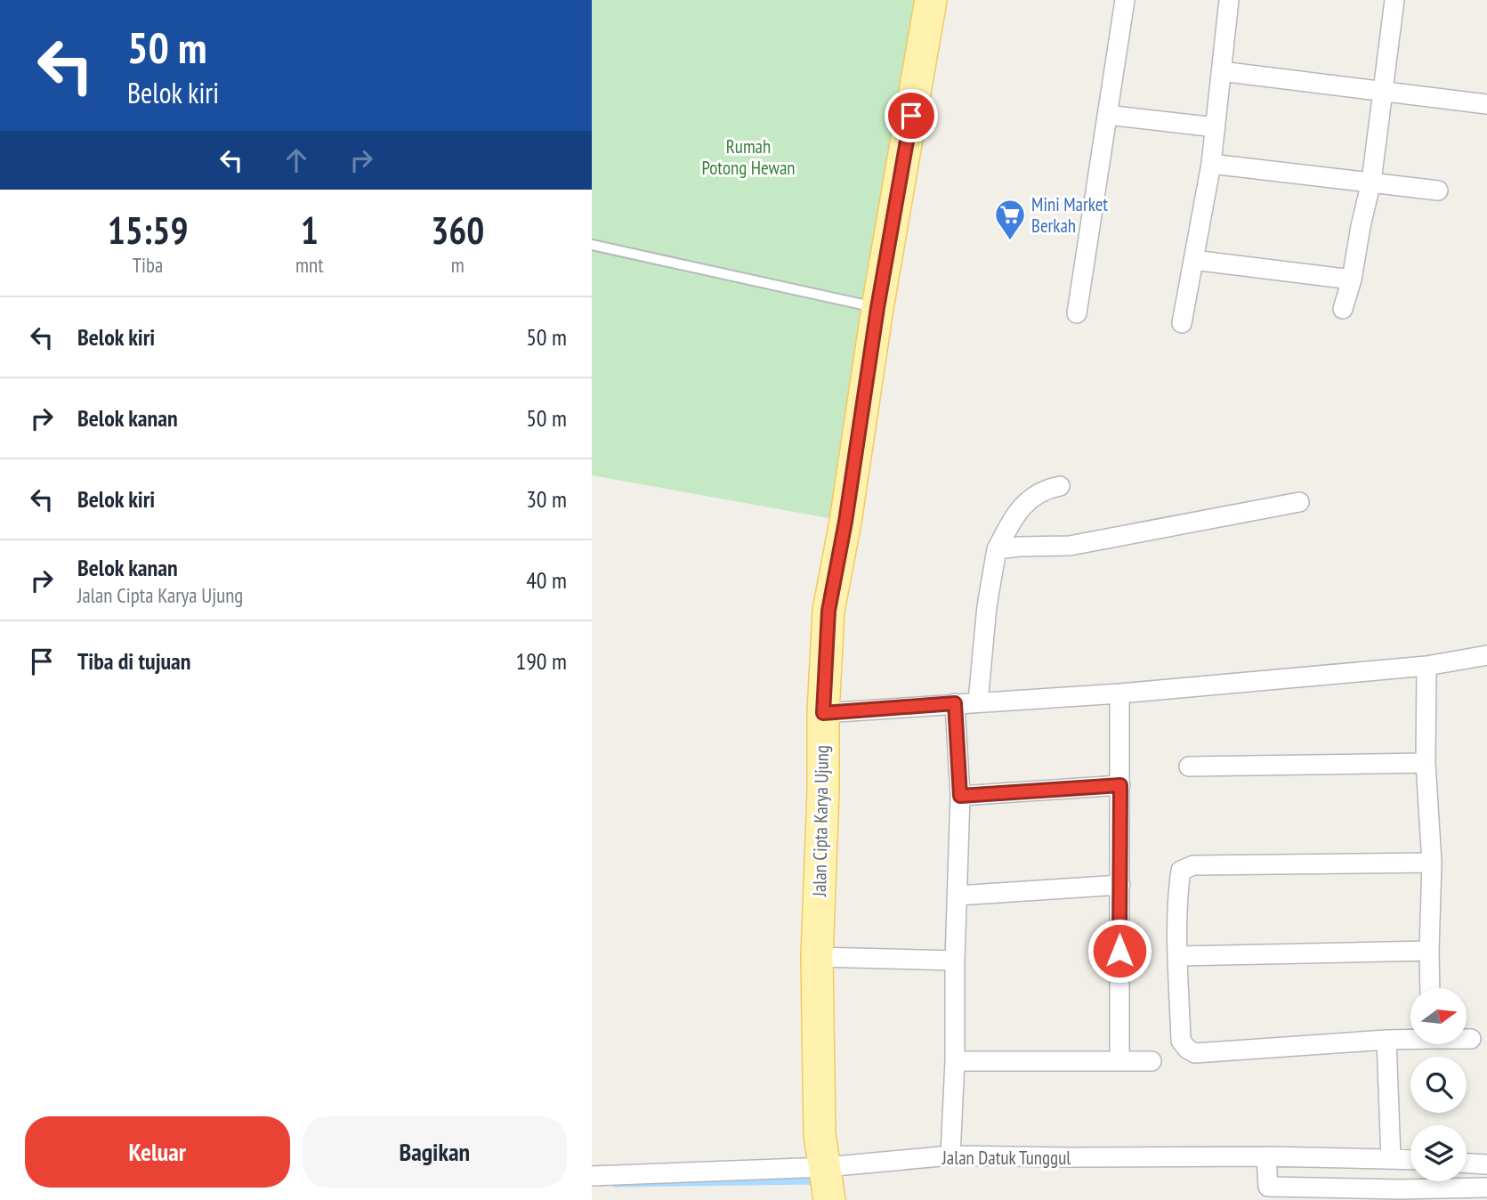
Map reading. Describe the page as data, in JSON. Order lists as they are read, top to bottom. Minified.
{"streets":{"main road":["Jalan Cipta Karya Ujung"],"street":["Jalan Datuk Tunggul"]},"crossings":[["Jalan Cipta Karya Ujung","Jalan Datuk Tunggul"]],"parks":["Rumah Potong Hewan"],"places":{"supermarket":["Mini Market Berkah"]},"north":"right","page":{"turn":["50 m","Belok kiri"],"eta":["15:59","Tiba","1","mnt","360","m"],"list":[{"name":"Belok kiri","value":"50 m"},{"name":"Belok kanan","value":"50 m"},{"name":"Belok kiri","value":"30 m"},{"name":"Belok kanan","note":"Jalan Cipta Karya Ujung","value":"40 m"},{"name":"Tiba di tujuan","value":"190 m"}],"buttons":["Keluar","Bagikan"]}}
